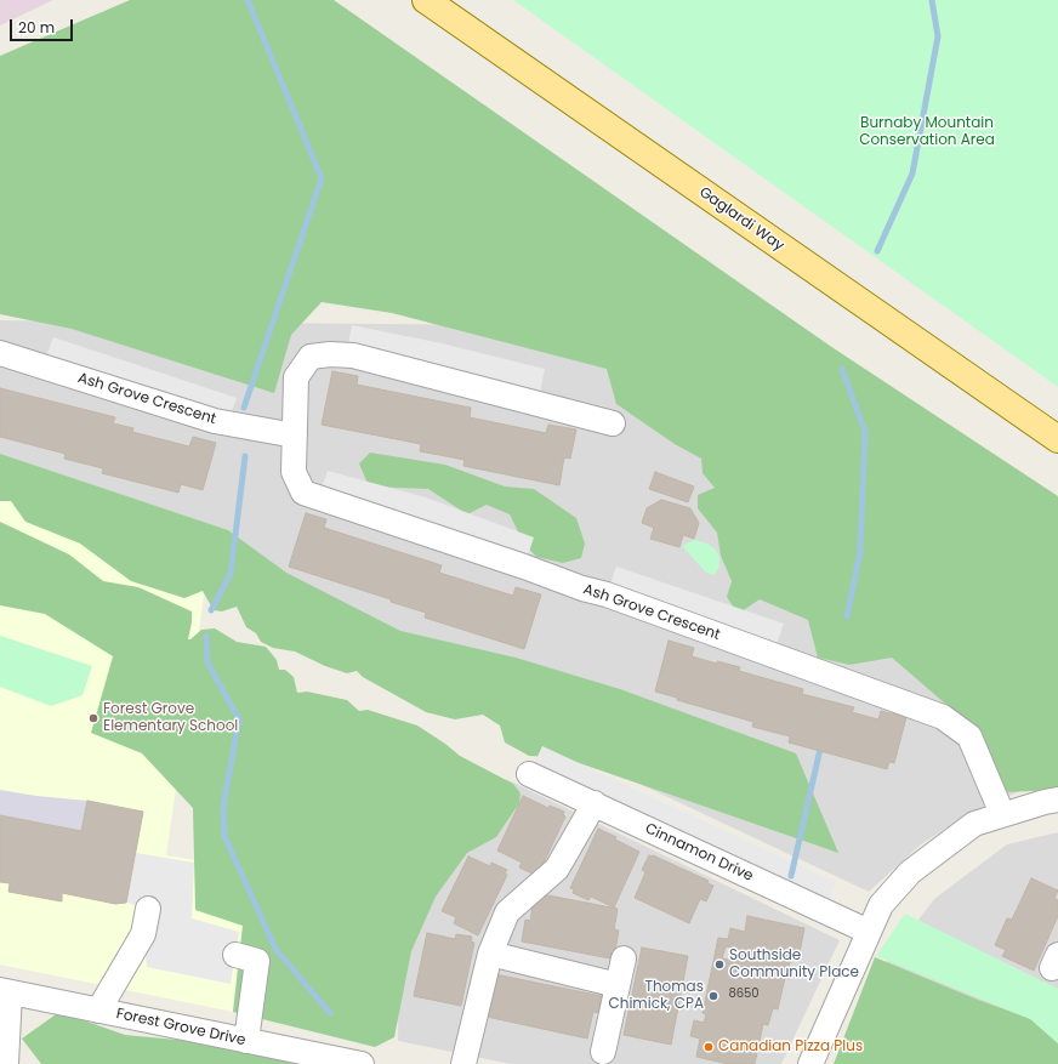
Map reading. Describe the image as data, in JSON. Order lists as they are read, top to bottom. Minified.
{"streets":{"main road":["Gaglardi Way"],"street":["Ash Grove Crescent","Cinnamon Drive","Forest Grove Drive"]},"parks":["Burnaby Mountain Conservation Area"],"places":["Forest Grove Elementary School","Southside Community Place","Thomas Chimick, CPA","Canadian Pizza Plus"],"house_numbers":["8650"],"scale_bar":"20 m"}
